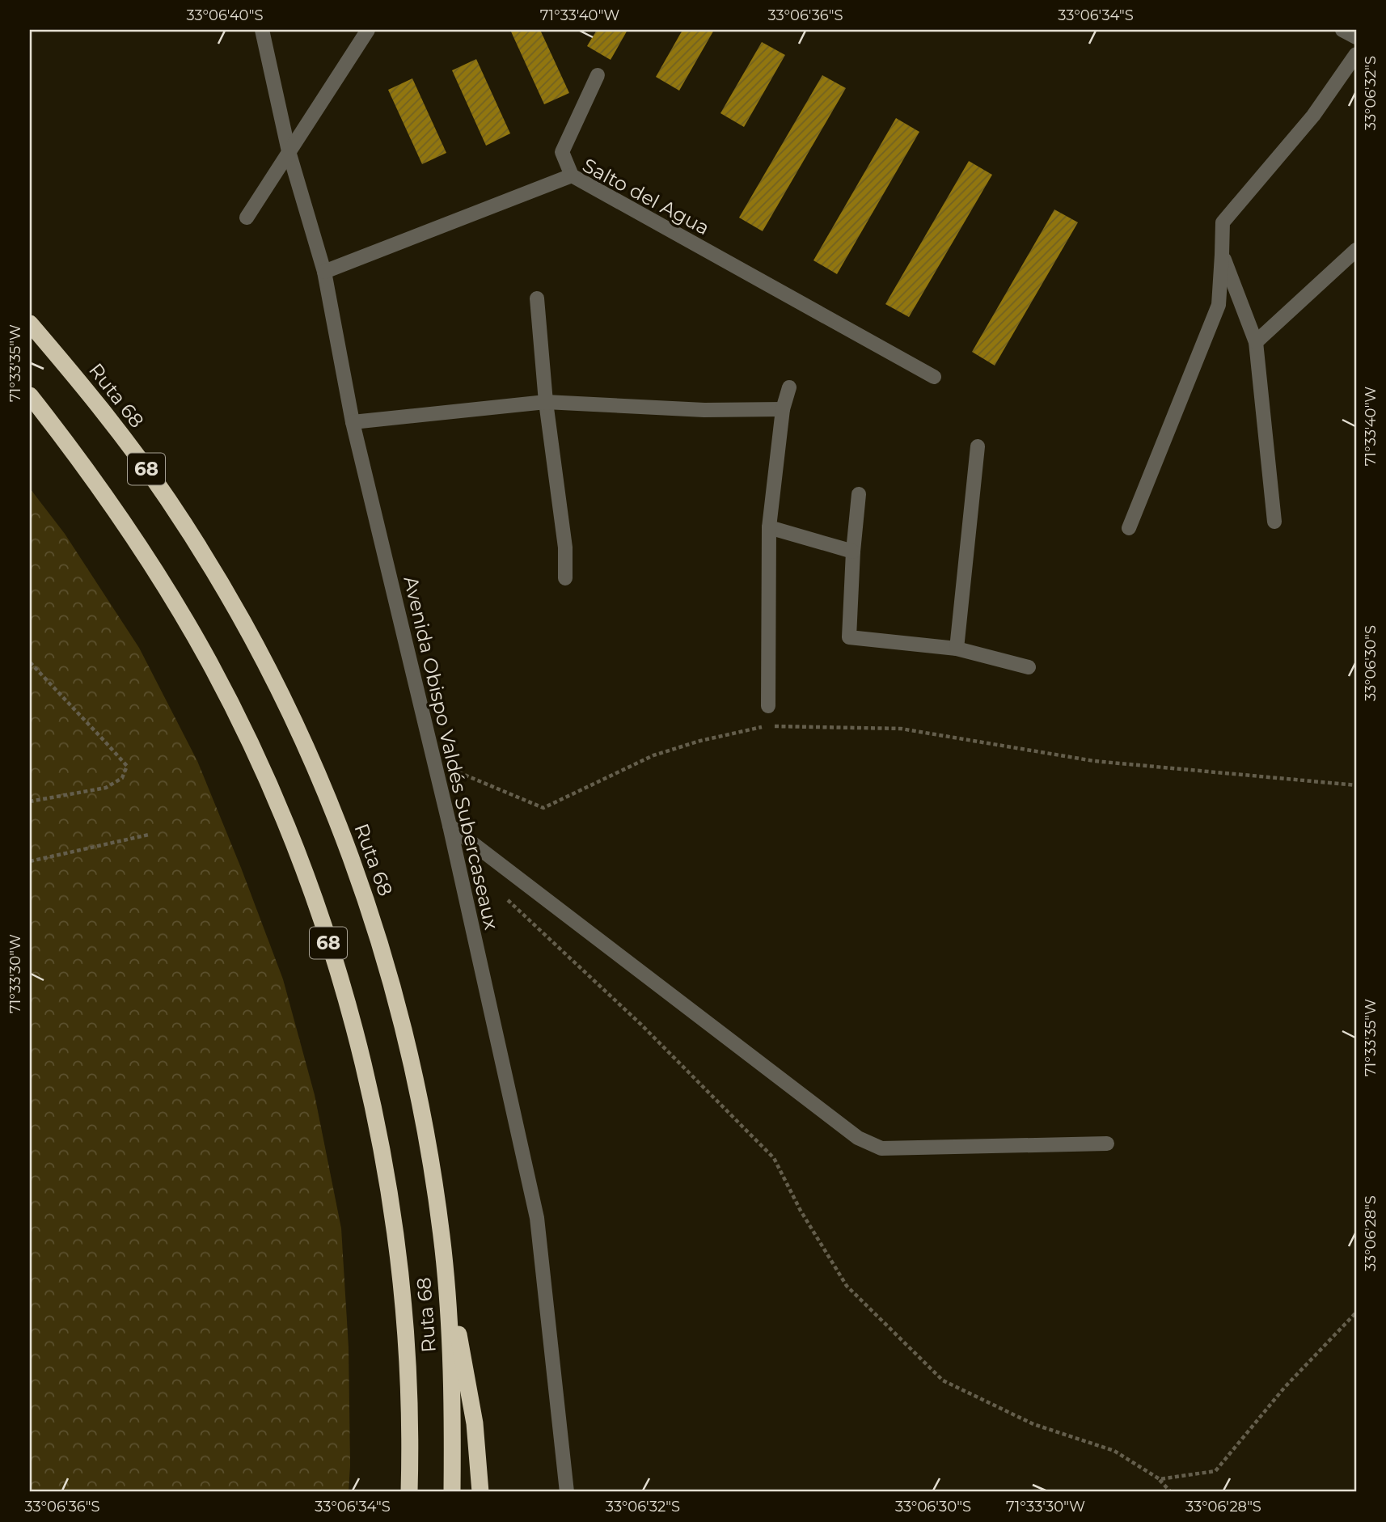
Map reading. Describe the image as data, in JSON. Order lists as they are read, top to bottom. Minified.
{"streets":{"highway":["Ruta 68","68"],"street":["Salto del Agua","Avenida Obispo Valdés Subercaseaux"]},"crossings":[["Salto del Agua","Avenida Obispo Valdés Subercaseaux"]],"coordinates":["33°06'40\"S","71°33'40\"W","33°06'36\"S","33°06'34\"S","33°06'32\"S","71°33'35\"W","33°06'30\"S","71°33'30\"W","33°06'28\"S"]}
